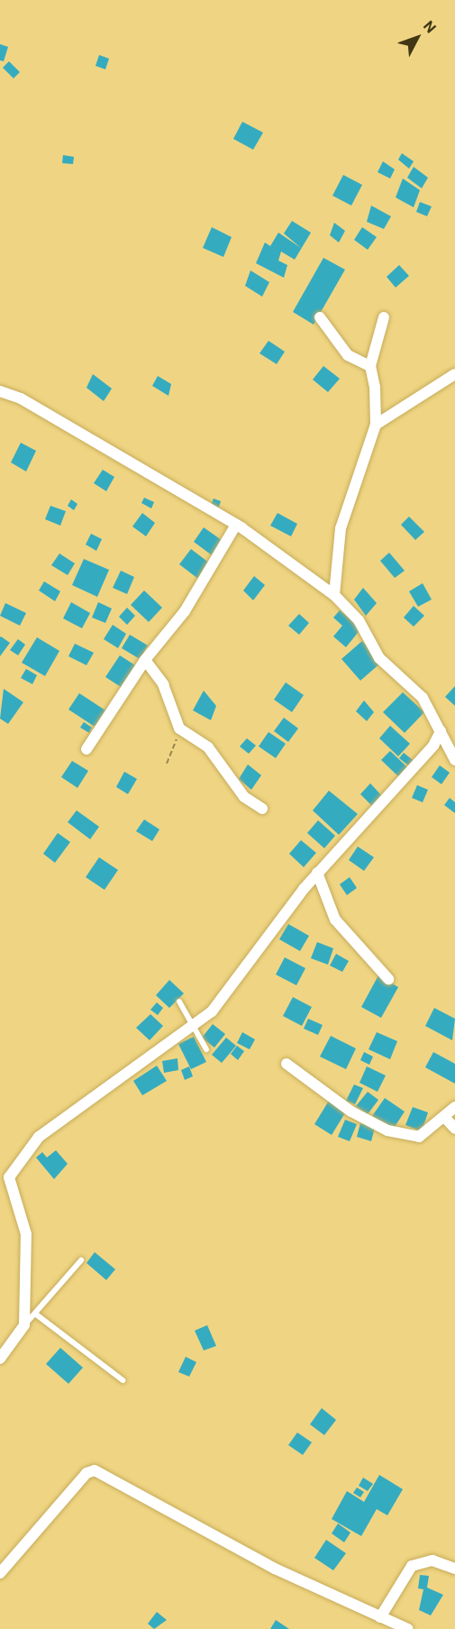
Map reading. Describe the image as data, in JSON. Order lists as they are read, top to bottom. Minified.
{"north":"top right"}
